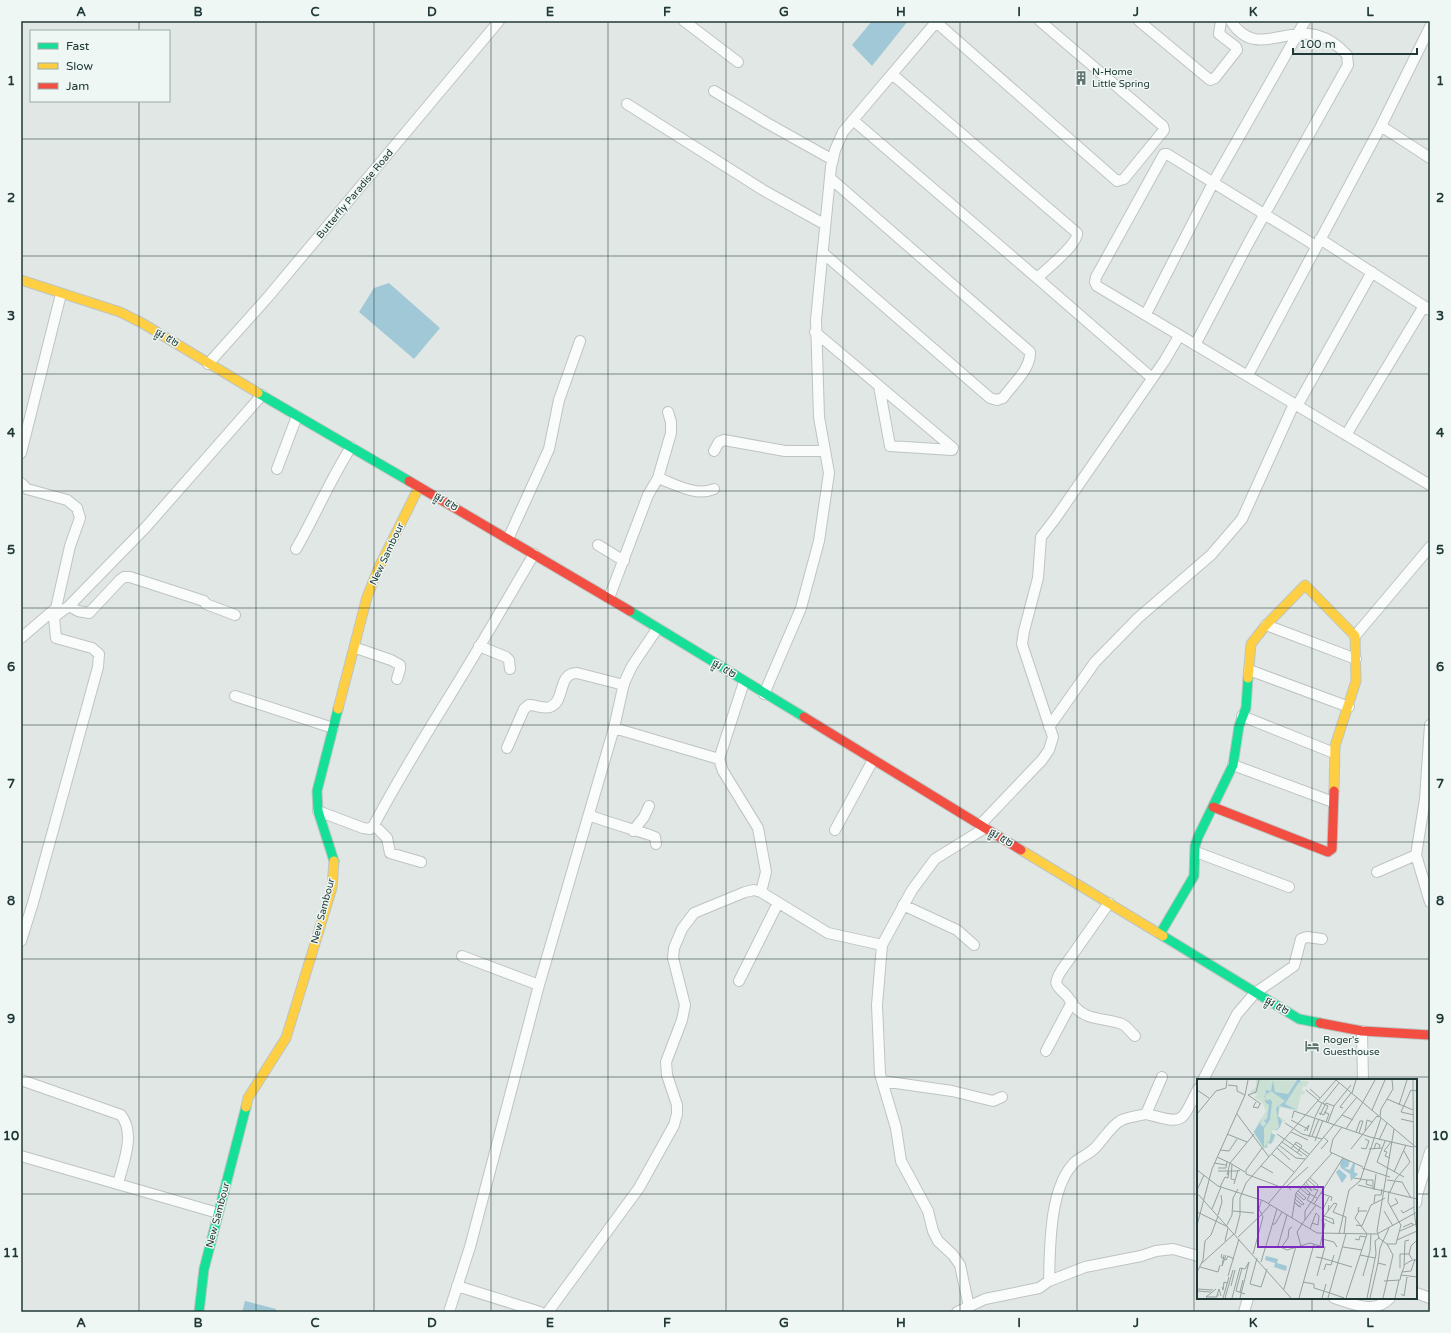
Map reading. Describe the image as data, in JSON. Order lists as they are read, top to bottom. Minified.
{"streets":{"street":["Butterfly Paradise Road","ផ្លូវ ៥២","New Sambour"]},"crossings":[["Butterfly Paradise Road","ផ្លូវ ៥២"],["ផ្លូវ ៥២","New Sambour"]],"places":{"building":["N-Home Little Spring"],"hotel":["Roger's Guesthouse"]},"legend":["Fast","Slow","Jam"],"scale_bar":"100 m","grid":{"columns":["A","B","C","D","E","F","G","H","I","J","K","L"],"rows":["1","2","3","4","5","6","7","8","9","10","11"]}}
